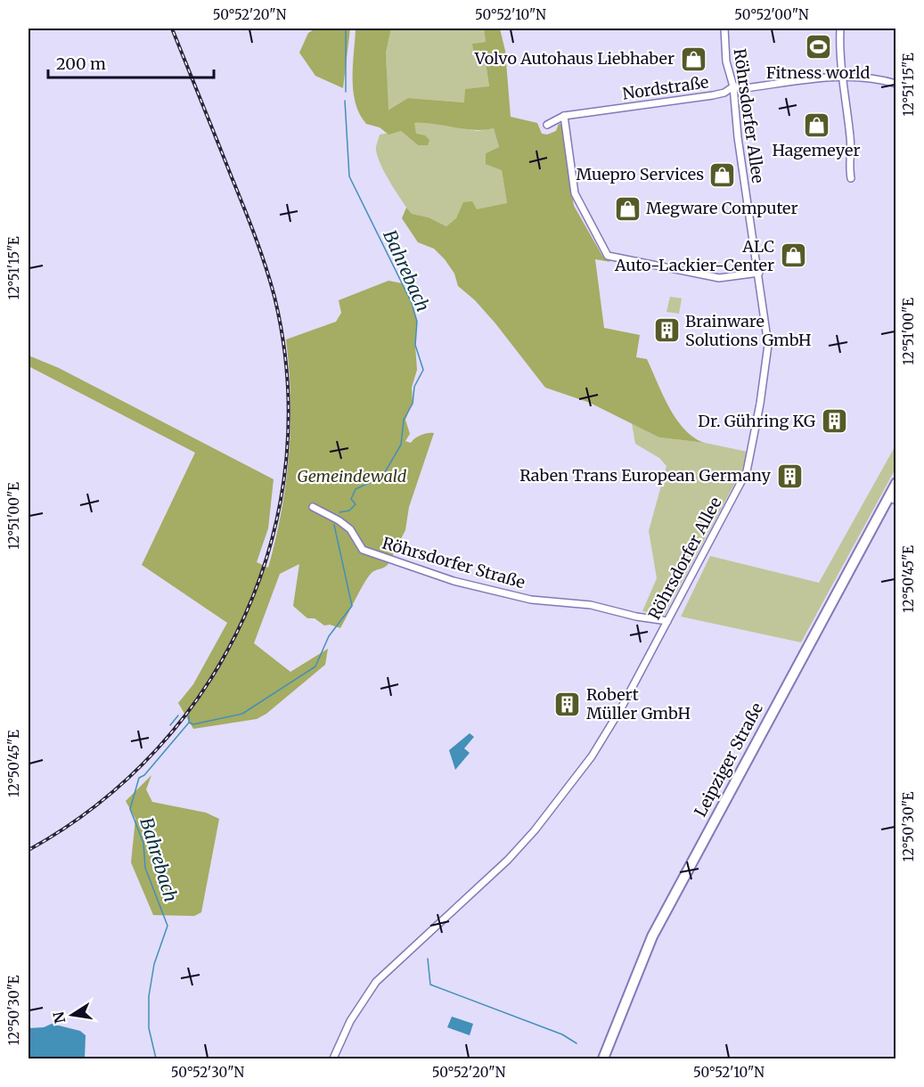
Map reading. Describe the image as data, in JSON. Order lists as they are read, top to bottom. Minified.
{"streets":{"main road":["Leipziger Straße"],"street":["Nordstraße","Röhrsdorfer Allee","Röhrsdorfer Straße"]},"crossings":[["Nordstraße","Röhrsdorfer Allee"],["Röhrsdorfer Allee","Röhrsdorfer Straße"]],"water":["Bahrebach"],"parks":["Gemeindewald"],"places":{"sports":["Fitness world"],"shop":["Volvo Autohaus Liebhaber","Hagemeyer","Muepro Services","Megware Computer","ALC Auto-Lackier-Center"],"building":["Brainware Solutions GmbH","Dr. Gühring KG","Raben Trans European Germany","Robert Müller GmbH"]},"scale_bar":"200 m","north":"left","coordinates":["50°52'20\"N","50°52'10\"N","50°52'00\"N","12°51'15\"E","12°51'00\"E","12°50'45\"E","12°50'30\"E","50°52'30\"N"]}
